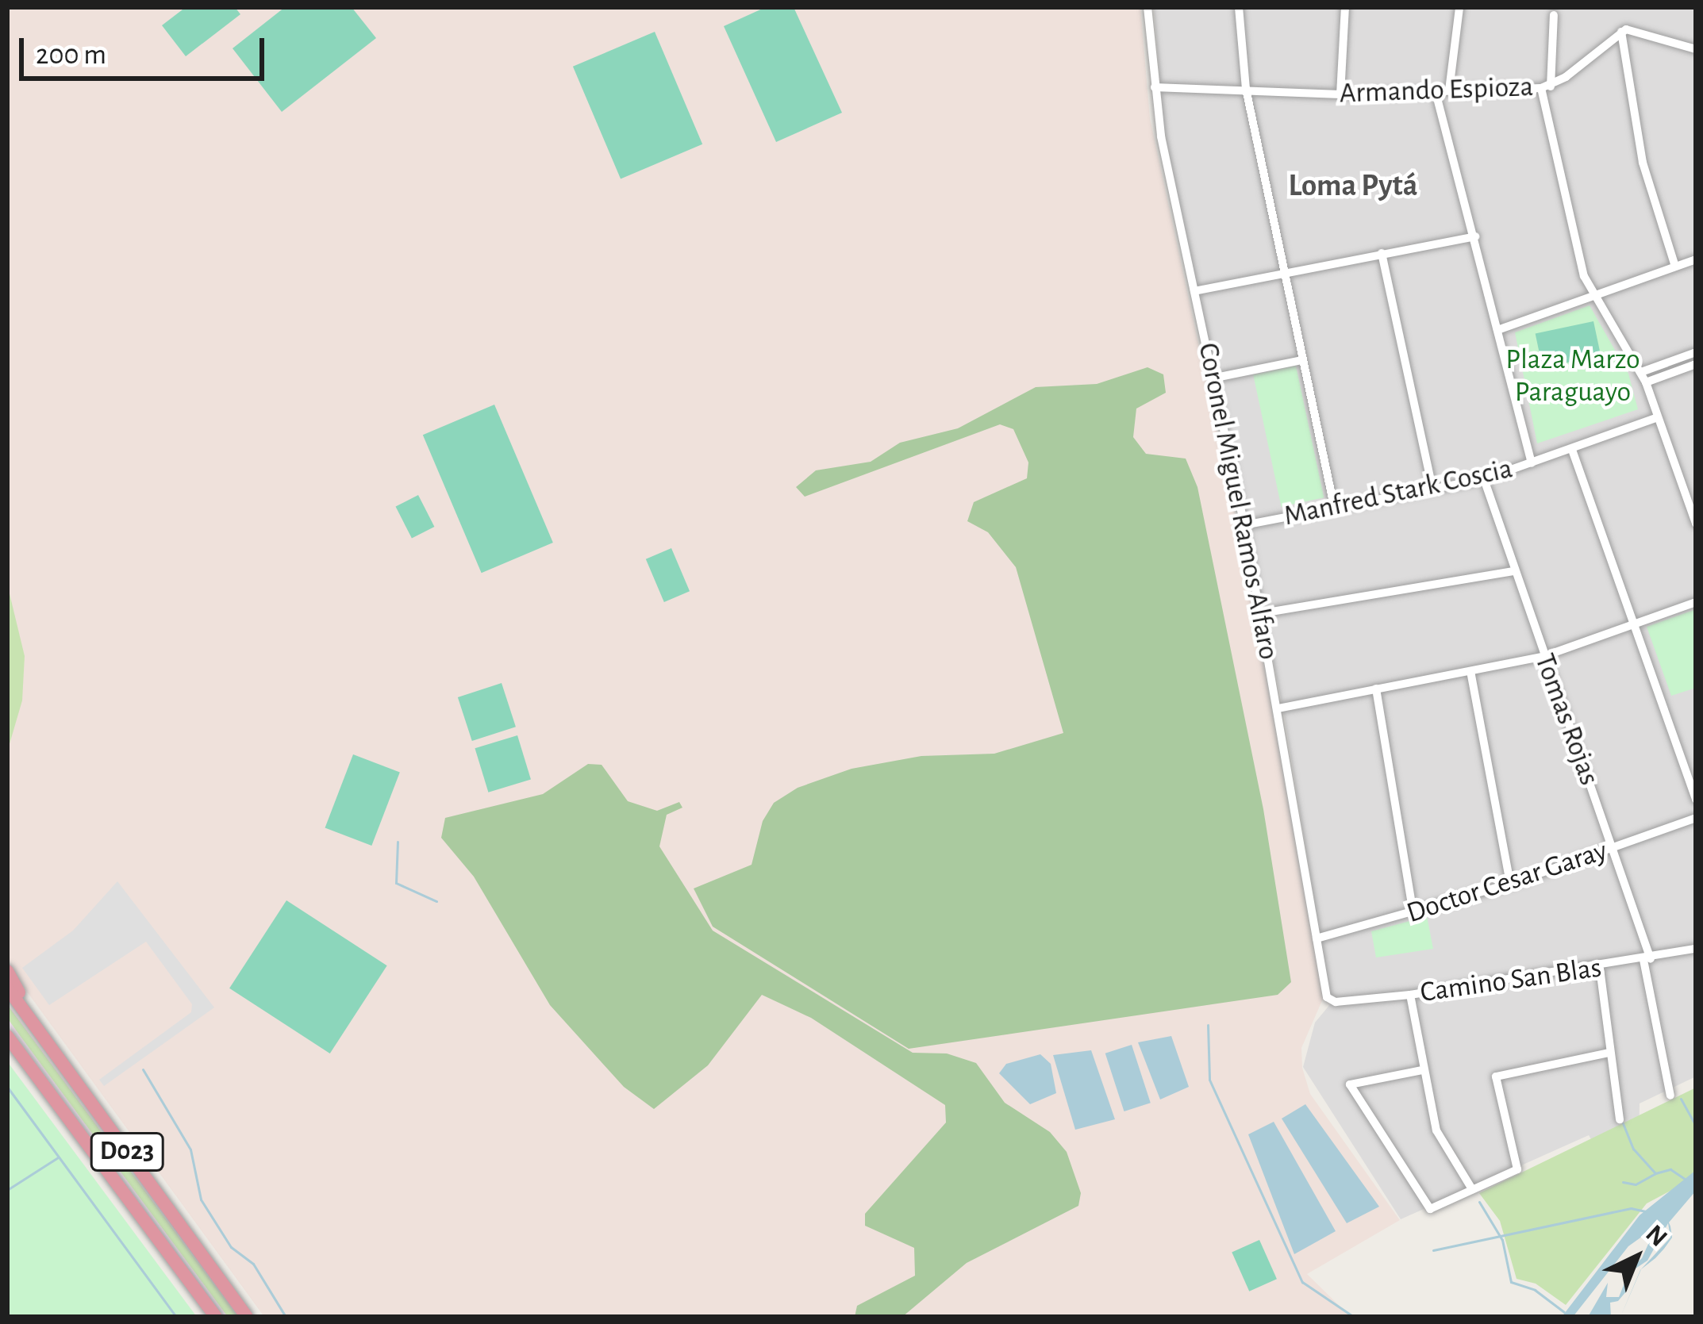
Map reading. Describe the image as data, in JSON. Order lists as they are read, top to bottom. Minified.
{"streets":{"highway":["D023"],"street":["Armando Espioza","Manfred Stark Coscia","Coronel Miguel Ramos Alfaro","Tomas Rojas","Doctor Cesar Garay","Camino San Blas"]},"crossings":[["Armando Espioza","Coronel Miguel Ramos Alfaro"],["Manfred Stark Coscia","Coronel Miguel Ramos Alfaro"],["Manfred Stark Coscia","Tomas Rojas"],["Coronel Miguel Ramos Alfaro","Doctor Cesar Garay"],["Coronel Miguel Ramos Alfaro","Camino San Blas"],["Tomas Rojas","Doctor Cesar Garay"],["Tomas Rojas","Camino San Blas"]],"districts":["Loma Pytá"],"parks":["Plaza Marzo Paraguayo"],"scale_bar":"200 m","north":"top right"}
